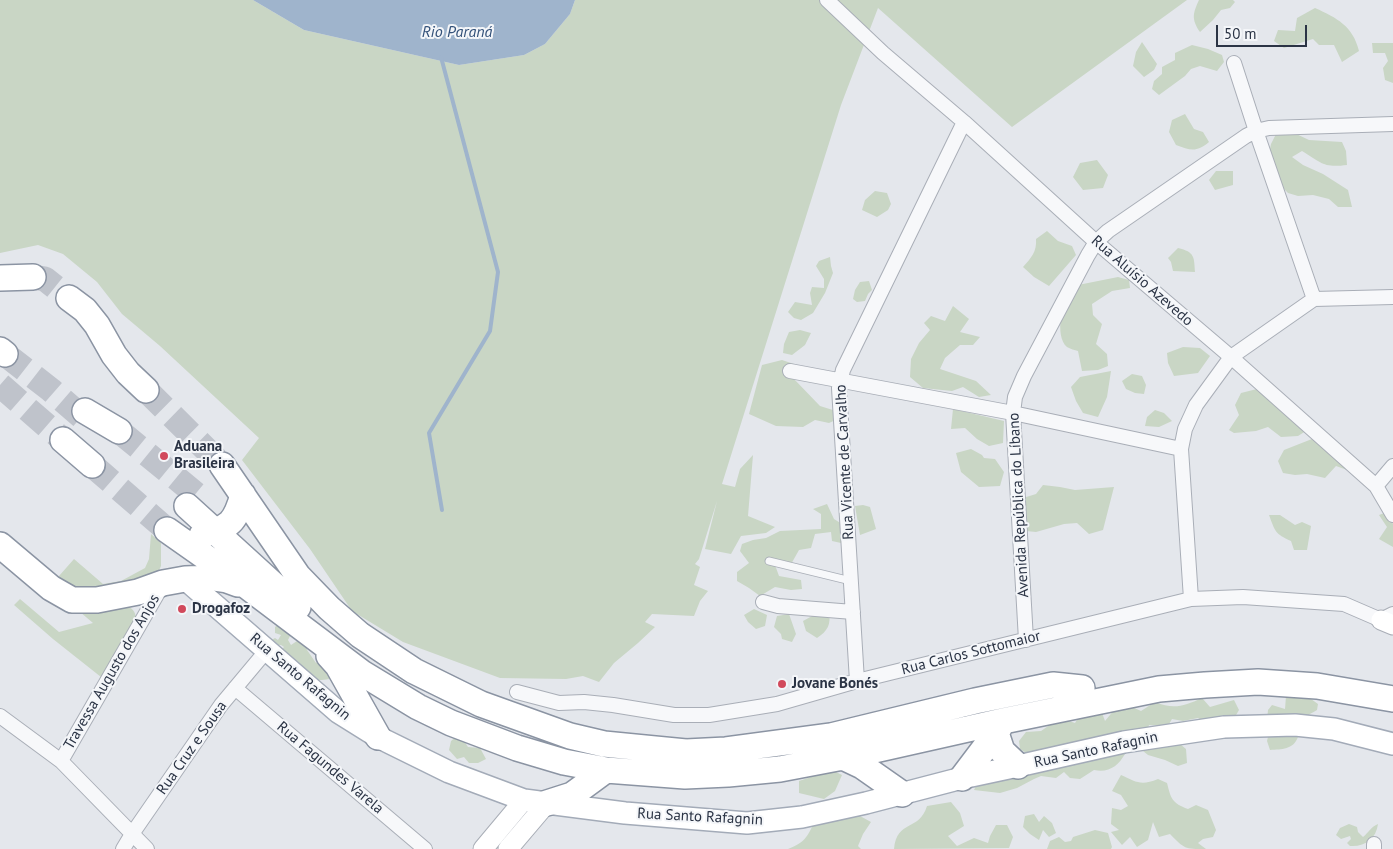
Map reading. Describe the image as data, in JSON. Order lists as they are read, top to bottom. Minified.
{"streets":{"main road":["Rua Santo Rafagnin"],"street":["Rua Aluísio Azevedo","Rua Vicente de Carvalho","Avenida República do Líbano","Rua Carlos Sottomaior","Travessa Augusto dos Anjos","Rua Cruz e Sousa","Rua Fagundes Varela"]},"crossings":[["Rua Aluísio Azevedo","Rua Vicente de Carvalho"],["Rua Aluísio Azevedo","Avenida República do Líbano"],["Rua Vicente de Carvalho","Rua Carlos Sottomaior"],["Avenida República do Líbano","Rua Carlos Sottomaior"],["Travessa Augusto dos Anjos","Rua Santo Rafagnin"],["Rua Santo Rafagnin","Rua Cruz e Sousa"],["Rua Cruz e Sousa","Rua Fagundes Varela"]],"water":["Rio Paraná"],"places":["Aduana Brasileira","Drogafoz","Jovane Bonés"],"scale_bar":"50 m"}
